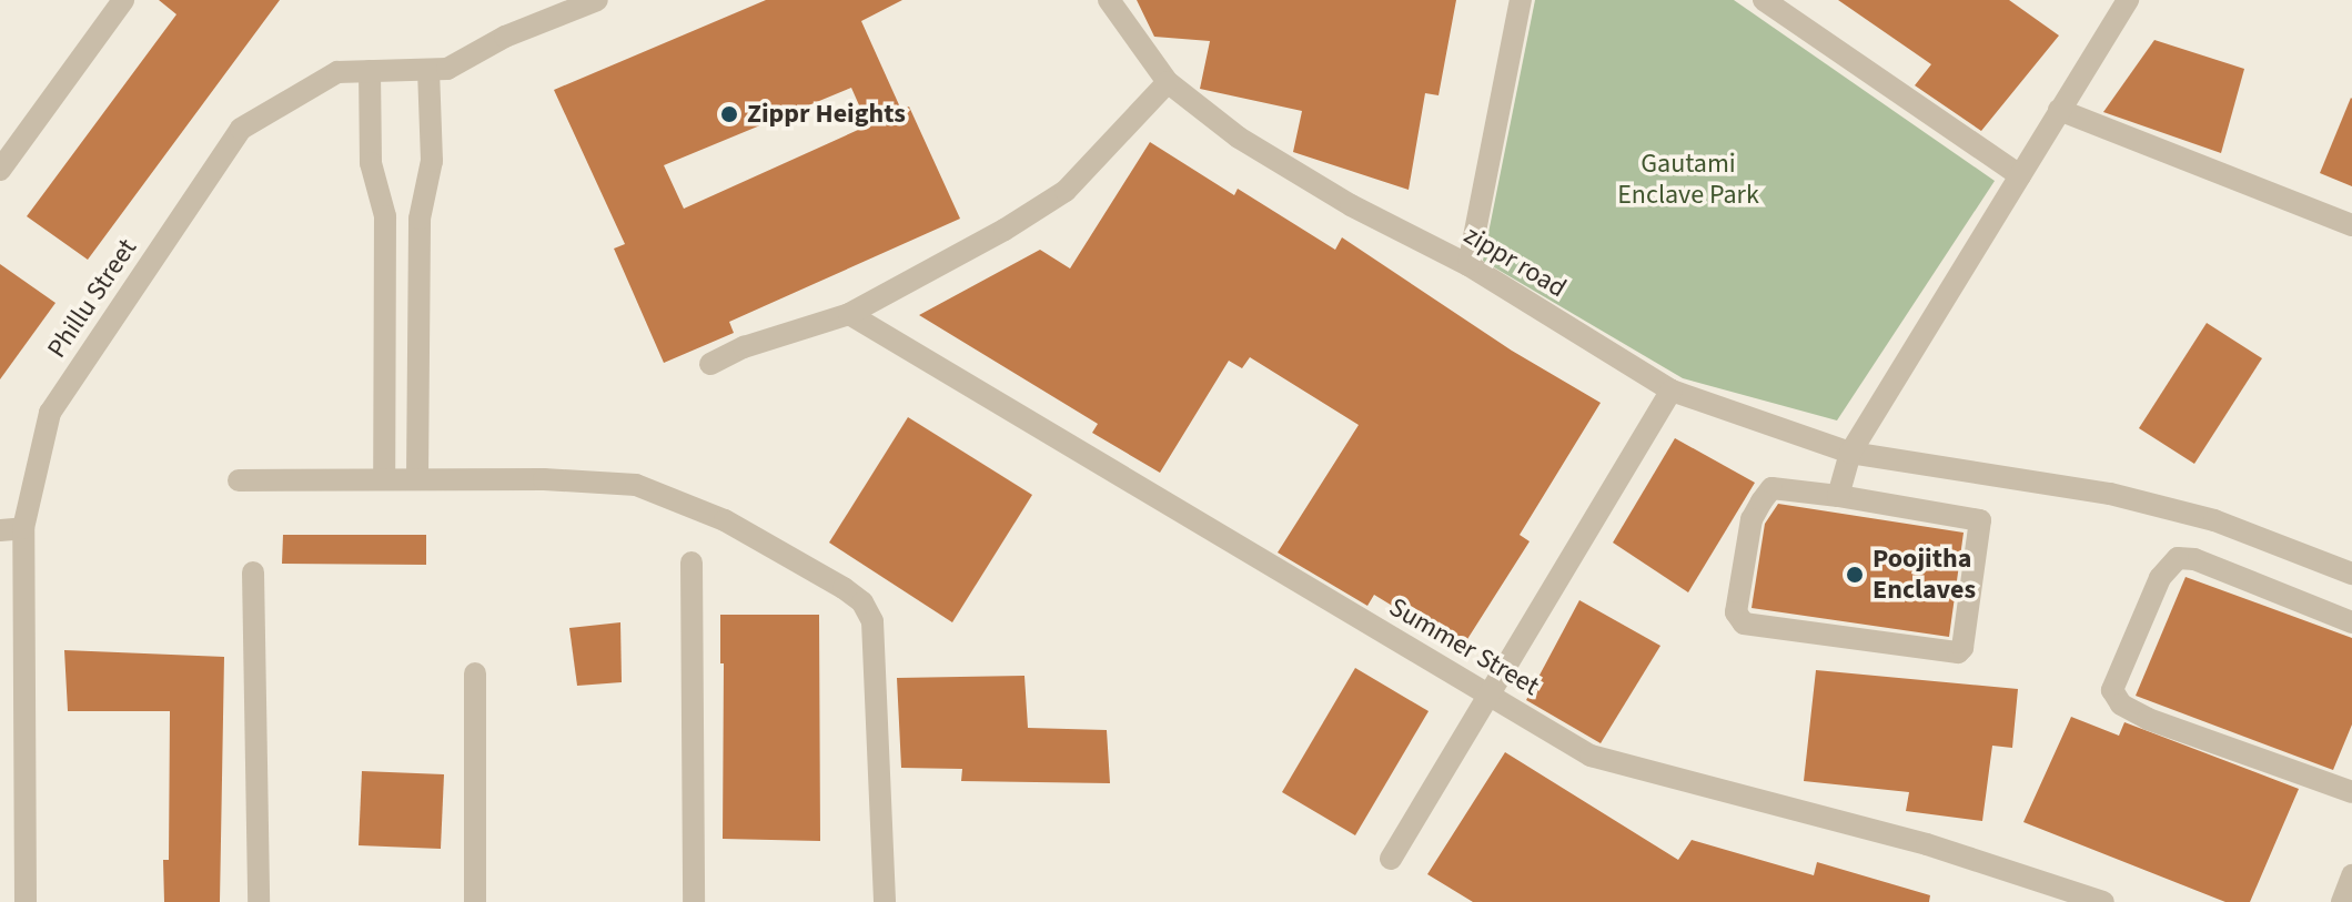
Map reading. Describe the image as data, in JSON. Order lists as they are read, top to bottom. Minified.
{"streets":{"street":["zippr road","Phillu Street","Summer Street"]},"parks":["Gautami Enclave Park"],"places":["Zippr Heights","Poojitha Enclaves"]}
